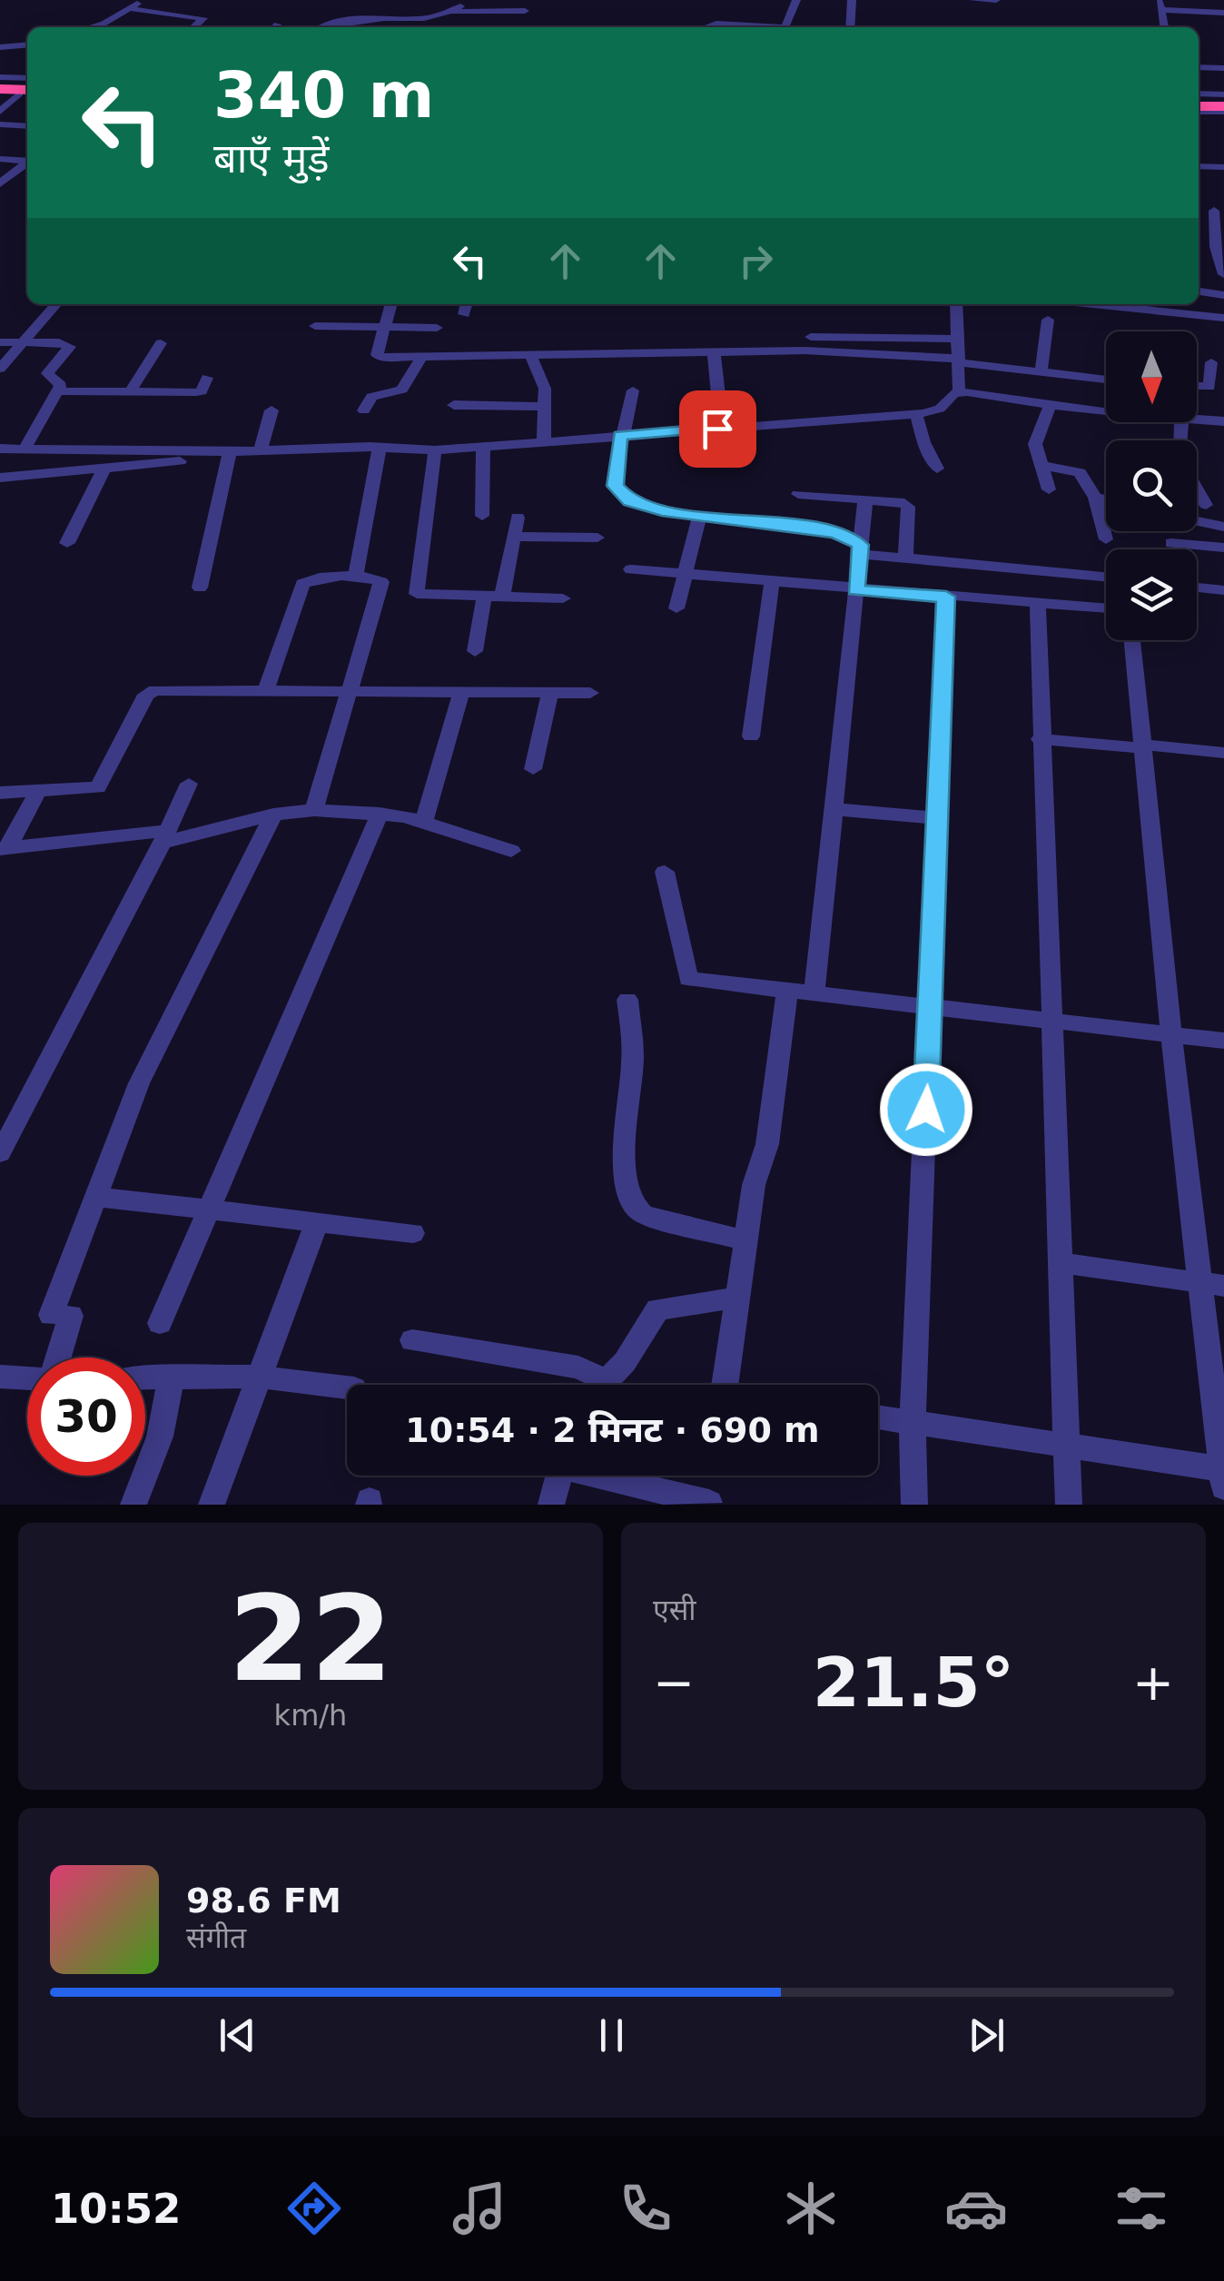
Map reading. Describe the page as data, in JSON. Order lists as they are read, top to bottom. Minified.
{"north":"bottom","page":{"turn":["340 m","बाएँ मुड़ें"],"limit":"30","trip":"10:54 · 2 मिनट · 690 m","tile":[["22","km/h"],"एसी"],"heat":["−","21.5°","+"],"song":["98.6 FM","संगीत"],"tabs":"10:52"}}
